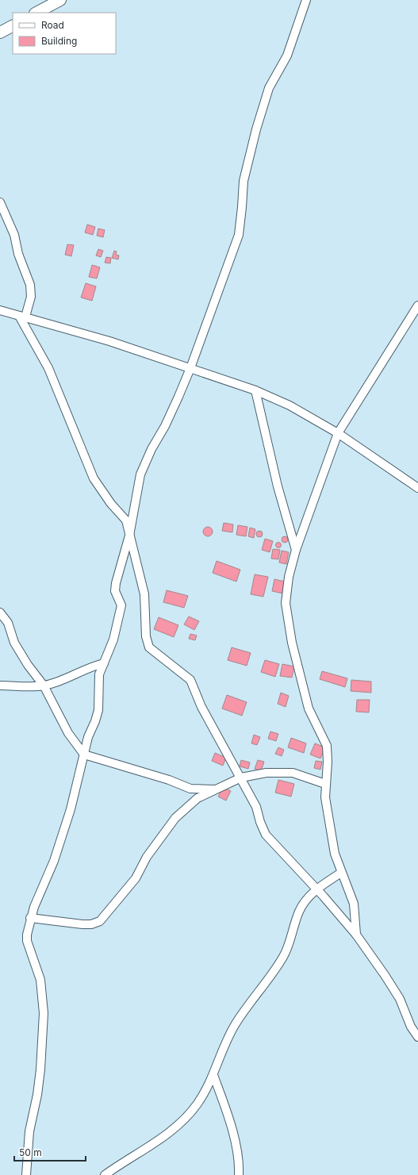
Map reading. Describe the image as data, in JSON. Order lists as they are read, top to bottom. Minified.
{"legend":["Road","Building"],"scale_bar":"50 m"}
